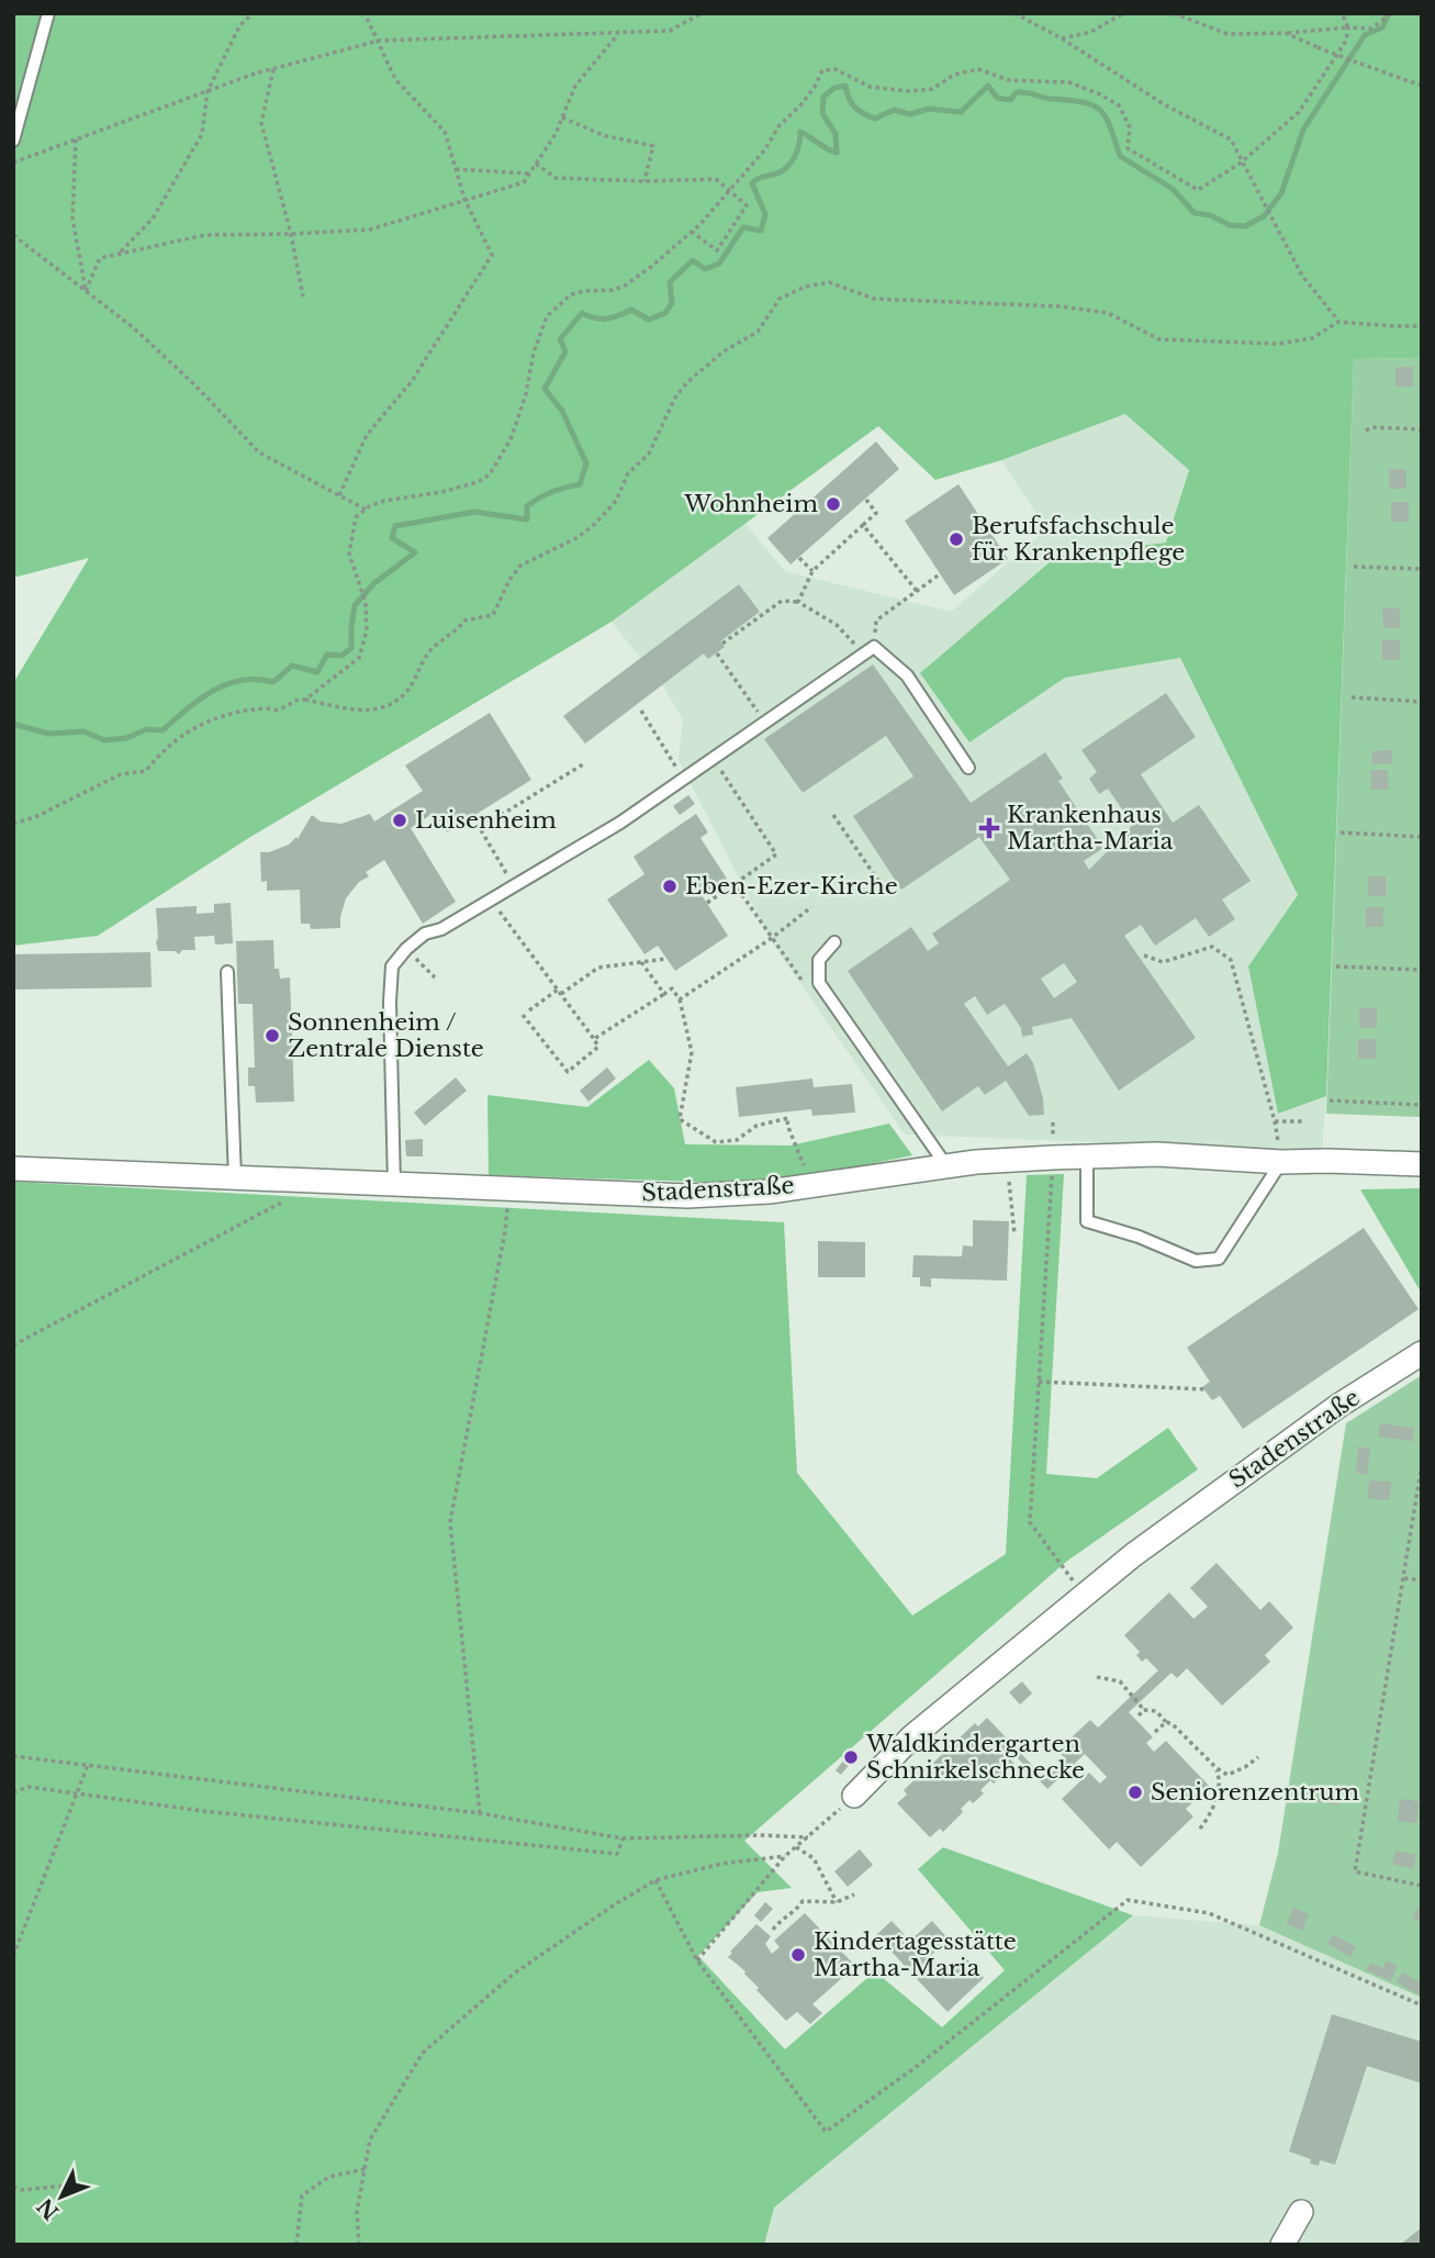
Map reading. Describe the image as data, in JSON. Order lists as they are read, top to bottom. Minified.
{"streets":{"street":["Stadenstraße"]},"places":{"other":["Wohnheim","Berufsfachschule für Krankenpflege","Luisenheim","Eben-Ezer-Kirche","Sonnenheim / Zentrale Dienste","Waldkindergarten Schnirkelschnecke","Seniorenzentrum","Kindertagesstätte Martha-Maria"],"health":["Krankenhaus Martha-Maria"]},"north":"bottom left"}
